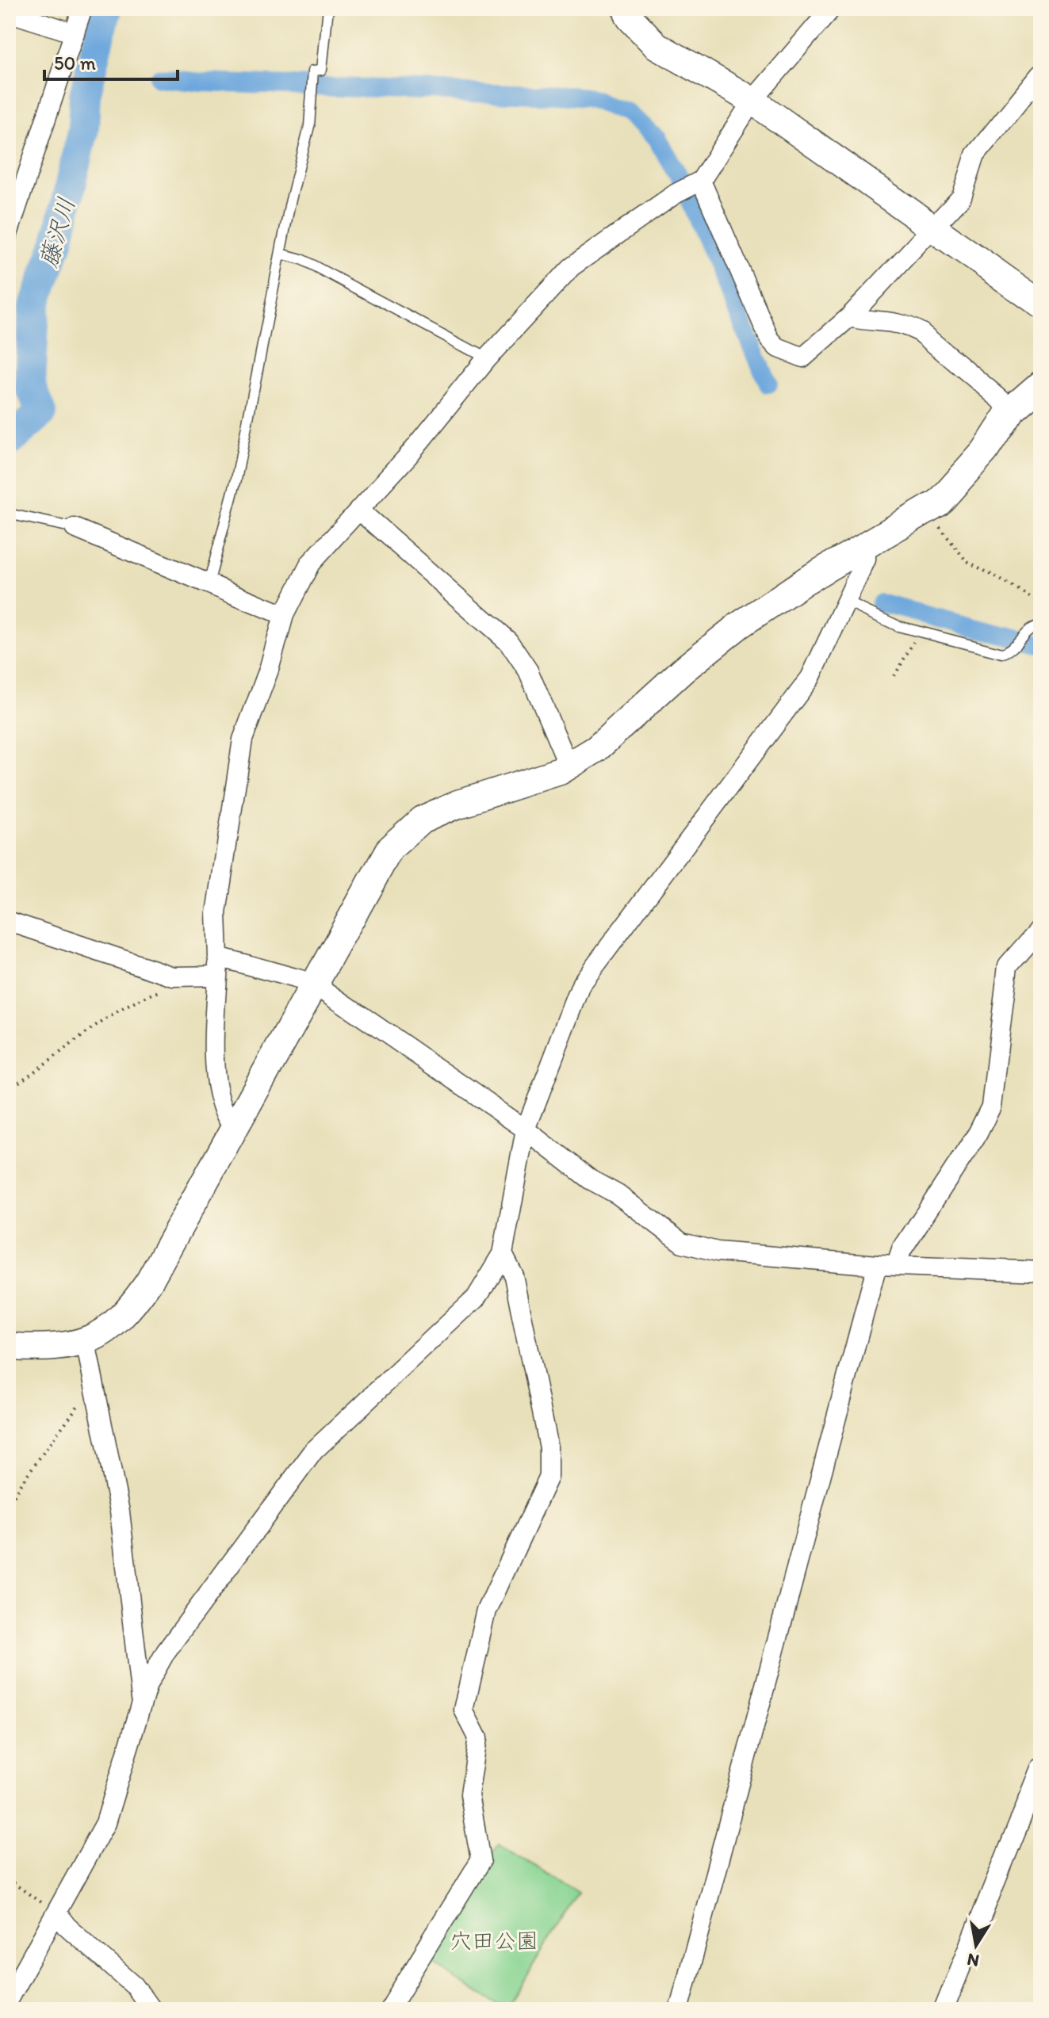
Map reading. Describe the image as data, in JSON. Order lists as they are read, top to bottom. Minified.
{"water":["藤沢川"],"parks":["穴田公園"],"scale_bar":"50 m","north":"bottom"}
